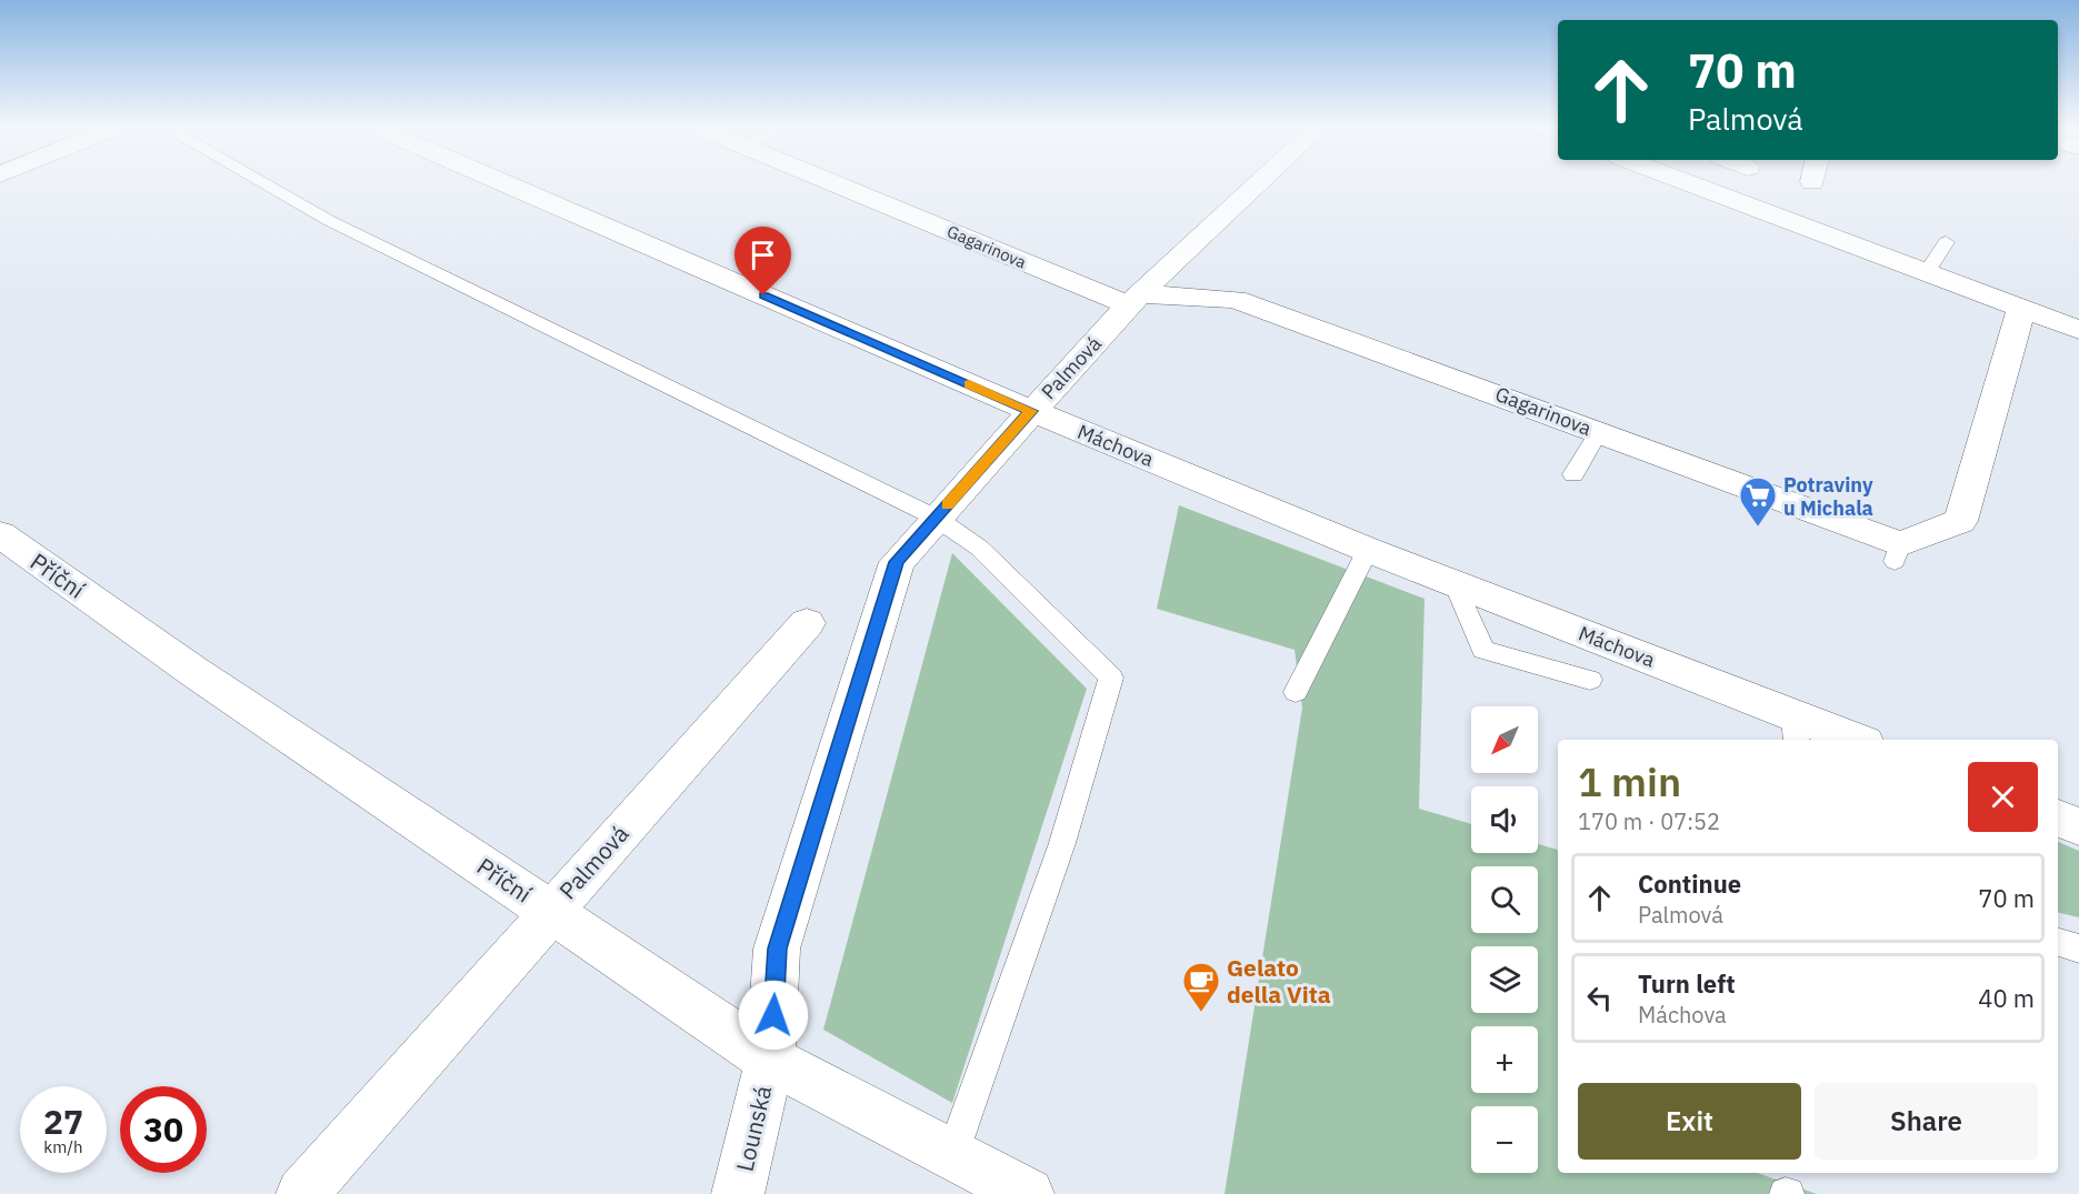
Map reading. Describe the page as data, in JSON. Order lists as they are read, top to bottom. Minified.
{"streets":{"street":["Gagarinova","Palmová","Máchova","Příční","Lounská"]},"crossings":[["Gagarinova","Palmová"],["Palmová","Máchova"],["Palmová","Příční"],["Palmová","Lounská"],["Příční","Lounská"]],"places":{"supermarket":["Potraviny u Michala"],"cafe":["Gelato della Vita"]},"north":"bottom left","page":{"turn":["70 m","Palmová"],"map_buttons":["+","−"],"heading":["1 min","170 m · 07:52"],"list":[{"name":"Continue","note":"Palmová","value":"70 m"},{"name":"Turn left","note":"Máchova","value":"40 m"}],"buttons":["Exit","Share"],"speed":"27 km/h","limit":"30"}}
